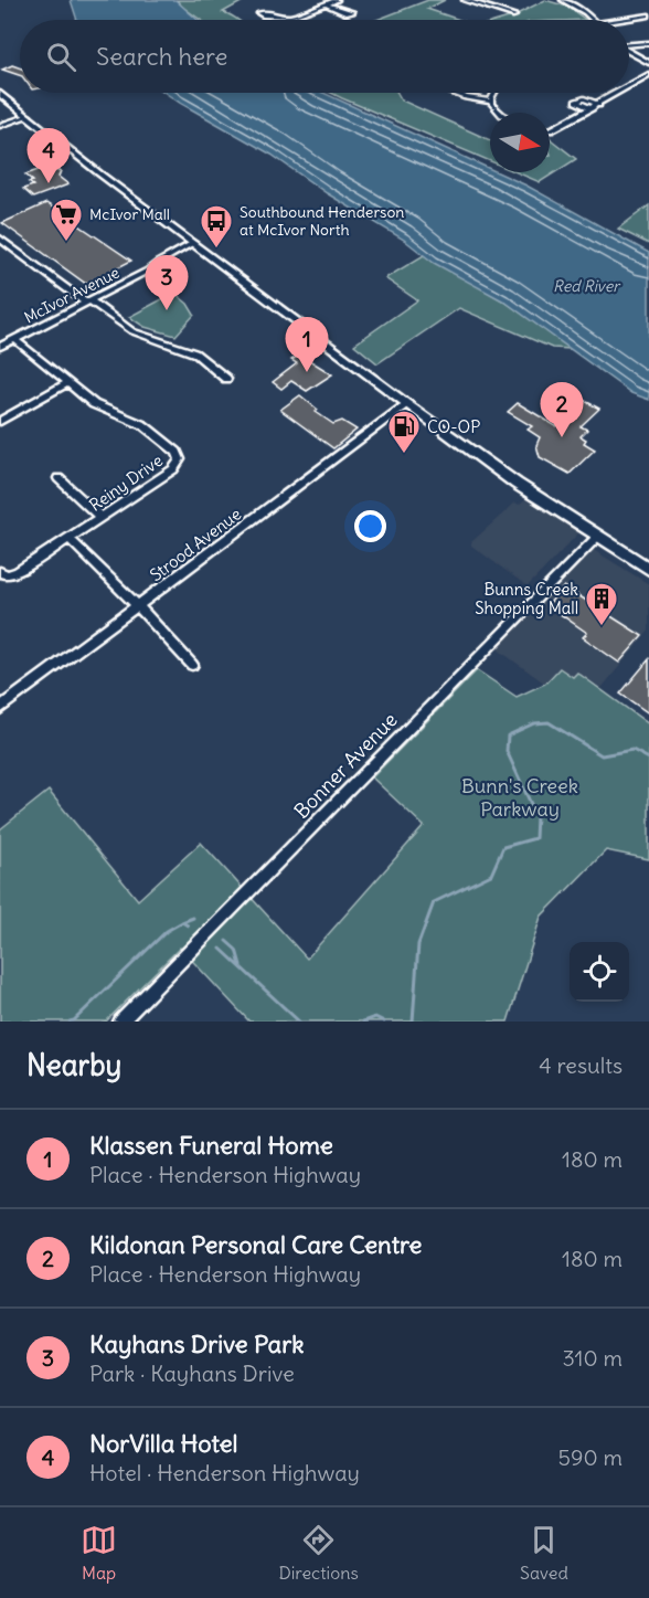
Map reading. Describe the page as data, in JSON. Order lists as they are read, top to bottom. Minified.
{"streets":{"street":["McIvor Avenue","Reiny Drive","Strood Avenue","Bonner Avenue"]},"crossings":[["McIvor Avenue","Reiny Drive"]],"water":["Red River"],"parks":["Bunn's Creek Parkway"],"places":{"supermarket":["McIvor Mall"],"bus stop":["Southbound Henderson at McIvor North"],"fuel station":["CO-OP"],"building":["Bunns Creek Shopping Mall"]},"north":"right","page":{"search":"Search here","pins":["4","3","1","2"],"heading":["Nearby","4 results"],"list":[{"mark":"1","name":"Klassen Funeral Home","note":"Place · Henderson Highway","value":"180 m"},{"mark":"2","name":"Kildonan Personal Care Centre","note":"Place · Henderson Highway","value":"180 m"},{"mark":"3","name":"Kayhans Drive Park","note":"Park · Kayhans Drive","value":"310 m"},{"mark":"4","name":"NorVilla Hotel","note":"Hotel · Henderson Highway","value":"590 m"}],"nav":["Map","Directions","Saved"]}}
